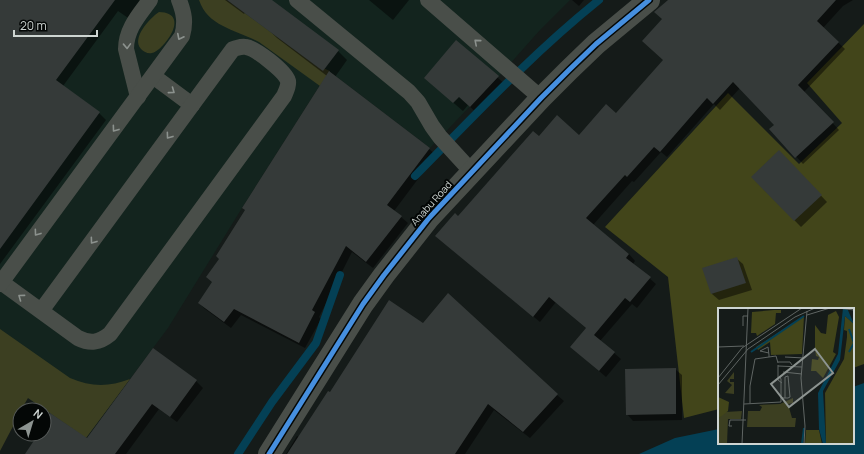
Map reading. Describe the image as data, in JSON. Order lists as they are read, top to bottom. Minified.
{"streets":{"street":["Anabu Road"]},"scale_bar":"20 m","north":"top right"}
